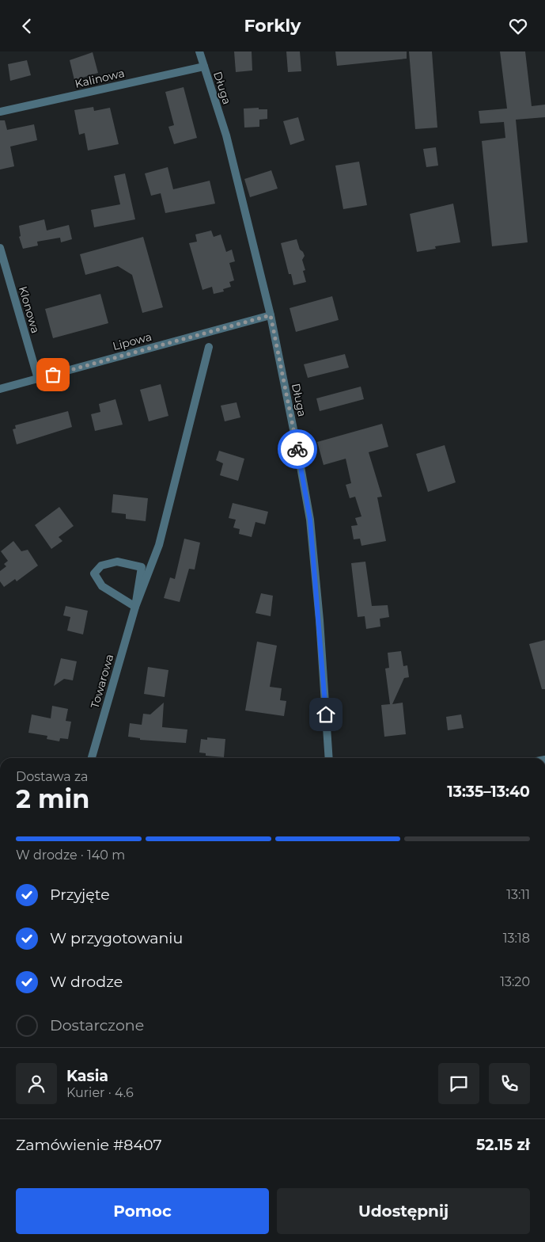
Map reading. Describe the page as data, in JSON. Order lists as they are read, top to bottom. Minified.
{"streets":{"street":["Kalinowa","Długa","Klonowa","Lipowa","Towarowa"]},"crossings":[["Kalinowa","Długa"],["Długa","Lipowa"],["Klonowa","Lipowa"]],"page":{"header":"Forkly","heading":["2 min","Dostawa za","13:35–13:40"],"panel":["Kasia","Kurier · 4.6","Zamówienie #8407","52.15 zł"],"bar":"W drodze · 140 m","list":[["Przyjęte","13:11"],["W przygotowaniu","13:18"],["W drodze","13:20"],"Dostarczone"],"buttons":["Pomoc","Udostępnij"]}}
